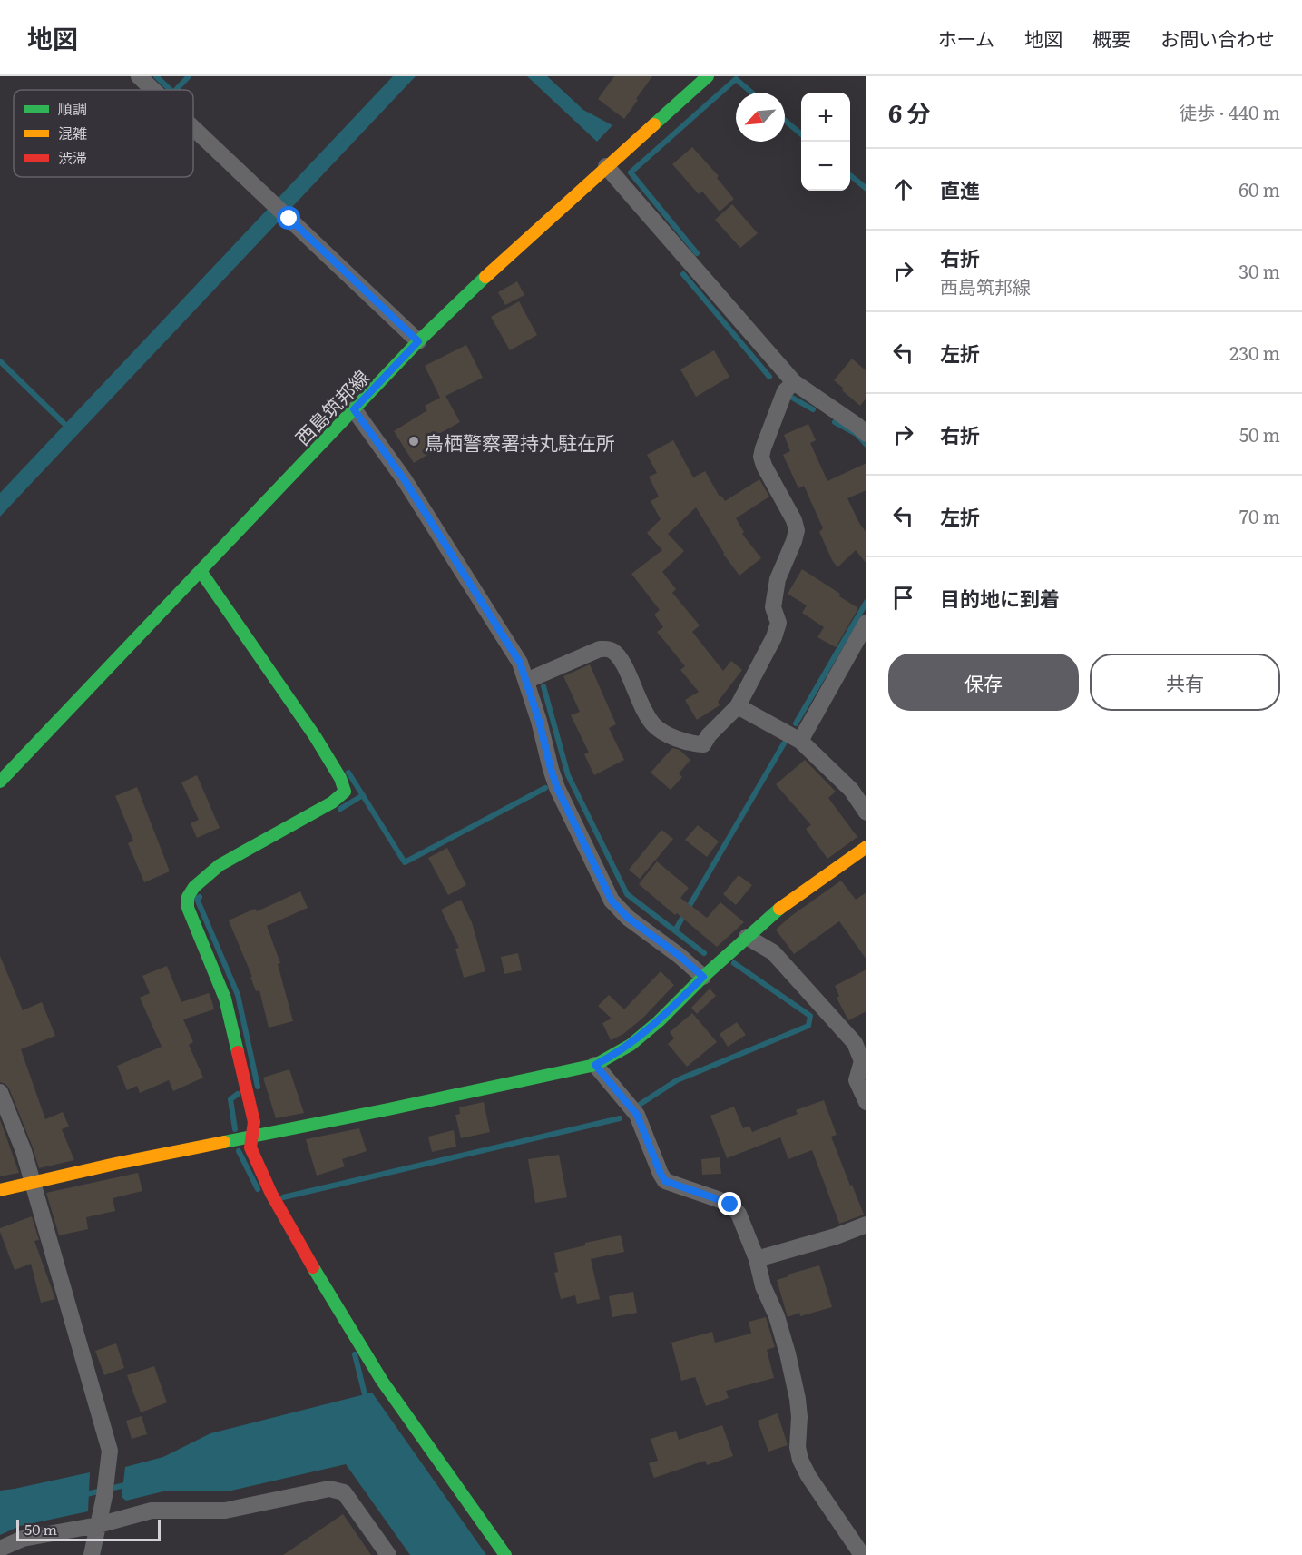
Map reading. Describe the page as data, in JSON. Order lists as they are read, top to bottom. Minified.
{"streets":{"street":["西島筑邦線"]},"places":["鳥栖警察署持丸駐在所"],"legend":["順調","混雑","渋滞"],"scale_bar":"50 m","north":"bottom left","page":{"header":"地図","nav":["ホーム","地図","概要","お問い合わせ"],"heading":["6 分","徒歩 · 440 m"],"map_buttons":["+","−"],"list":[["直進","60 m"],["右折","西島筑邦線","30 m"],["左折","230 m"],["右折","50 m"],["左折","70 m"],"目的地に到着"],"buttons":["保存","共有"],"scale":"50 m"}}
